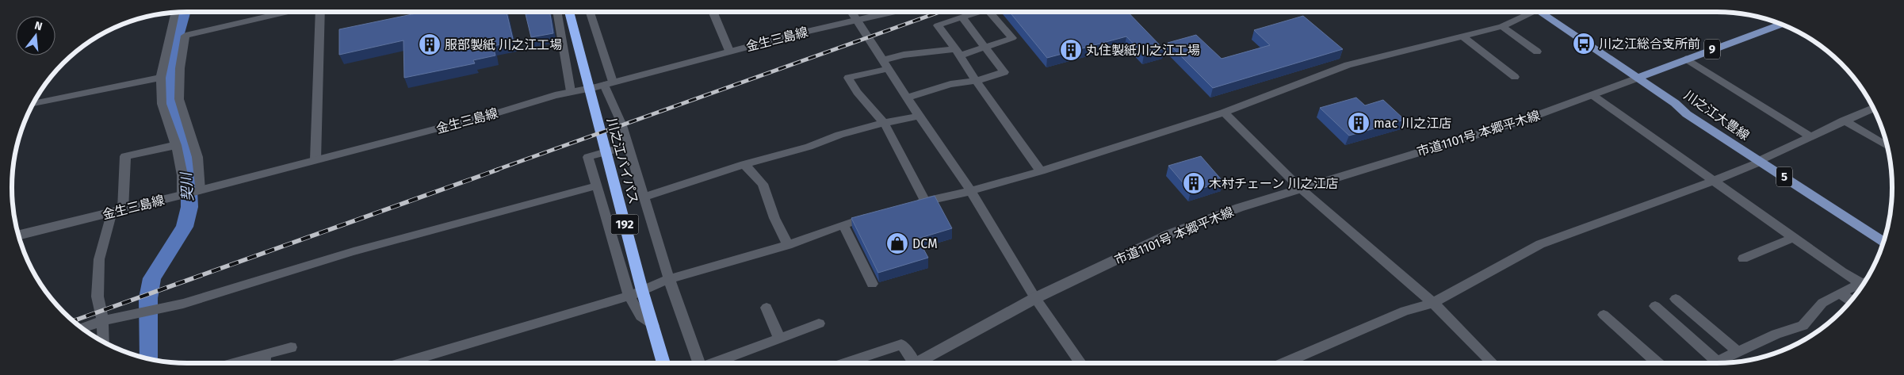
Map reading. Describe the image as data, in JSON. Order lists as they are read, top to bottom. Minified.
{"streets":{"highway":["川之江バイパス","192"],"main road":["9","川之江大豊線","5"],"street":["金生三島線","市道1101号 本郷平木線"]},"crossings":[["9","川之江大豊線"],["9","市道1101号 本郷平木線"],["川之江大豊線","市道1101号 本郷平木線"]],"water":["契川"],"places":{"bus stop":["川之江総合支所前"],"building":["服部製紙 川之江工場","丸住製紙川之江工場","mac 川之江店","木村チェーン 川之江店"],"shop":["DCM"]},"north":"top"}
